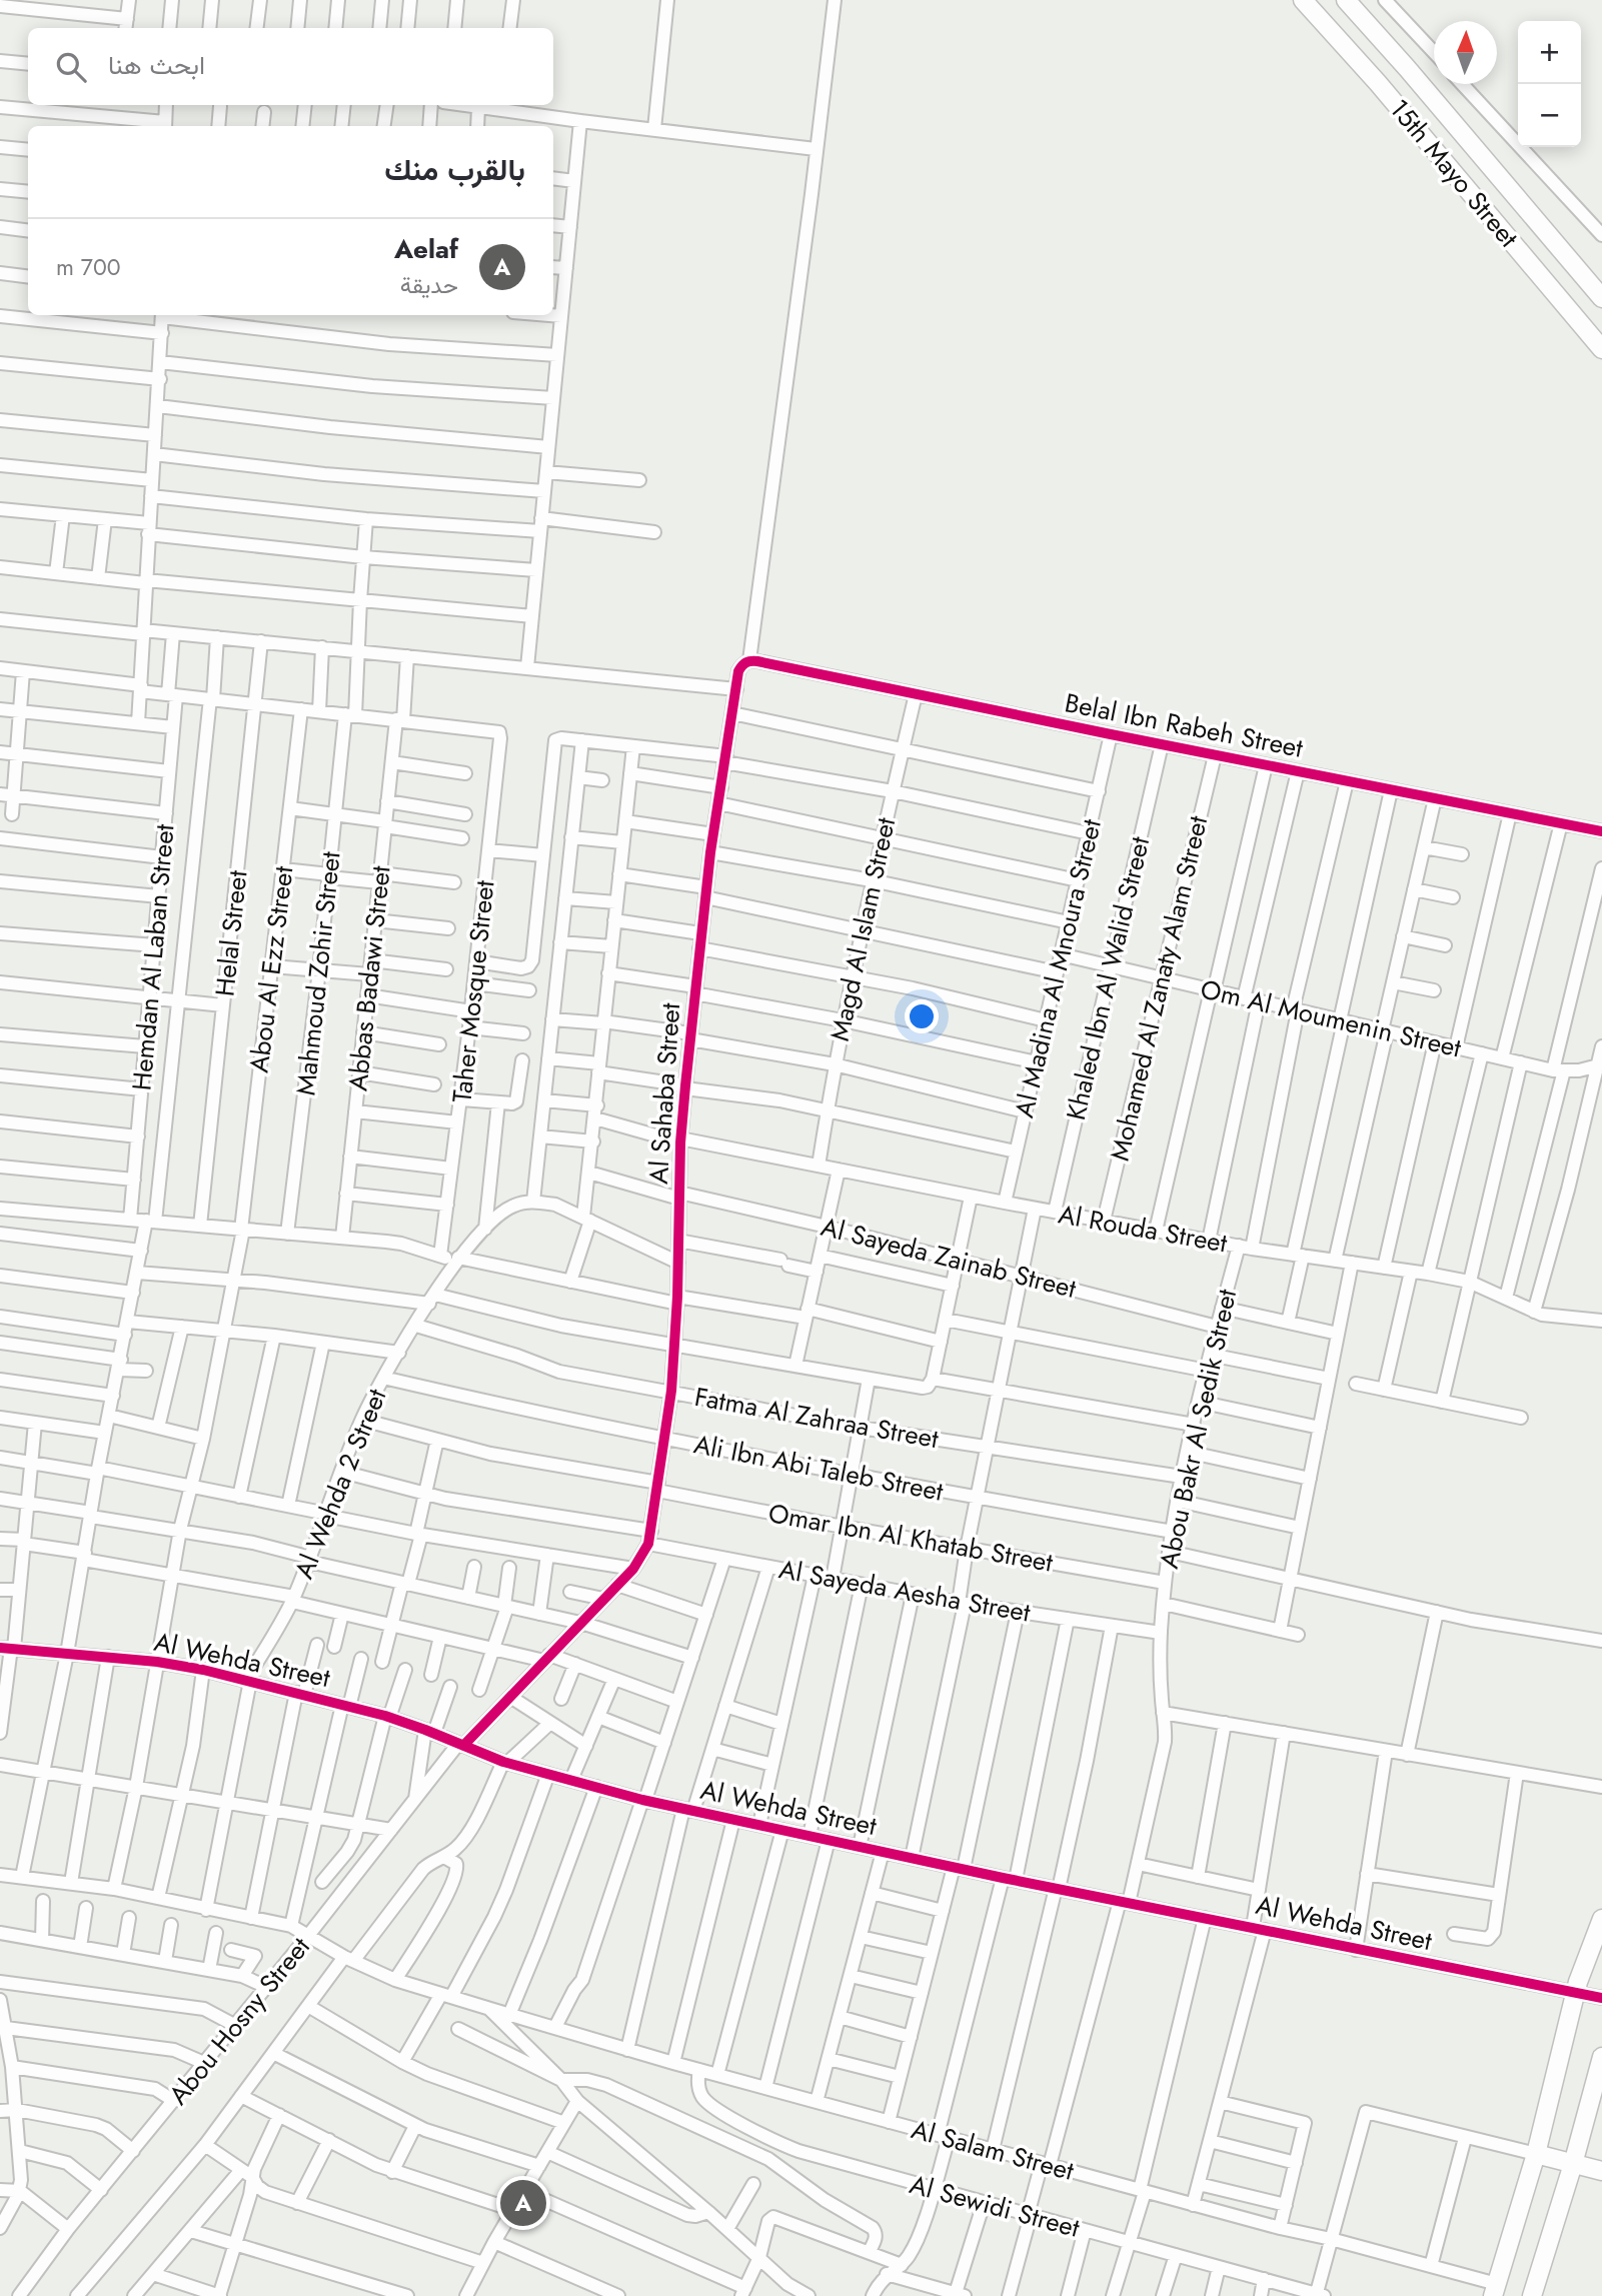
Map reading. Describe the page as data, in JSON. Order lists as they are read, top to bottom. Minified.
{"streets":{"main road":["15th Mayo Street"],"street":["Belal Ibn Rabeh Street","Magd Al Islam Street","Helal Street","Hemdan Al Laban Street","Al Madina Al Mnoura Street","Abou Al Ezz Street","Mahmoud Zohir Street","Abbas Badawi Street","Khaled Ibn Al Walid Street","Mohamed Al Zanaty Alam Street","Taher Mosque Street","Om Al Moumenin Street","Al Sahaba Street","Al Rouda Street","Al Sayeda Zainab Street","Fatma Al Zahraa Street","Abou Bakr Al Sedik Street","Ali Ibn Abi Taleb Street","Al Wehda 2 Street","Omar Ibn Al Khatab Street","Al Sayeda Aesha Street","Al Wehda Street","Abou Hosny Street","Al Salam Street","Al Sewidi Street"]},"crossings":[["Belal Ibn Rabeh Street","Magd Al Islam Street"],["Belal Ibn Rabeh Street","Al Madina Al Mnoura Street"],["Belal Ibn Rabeh Street","Khaled Ibn Al Walid Street"],["Belal Ibn Rabeh Street","Mohamed Al Zanaty Alam Street"],["Belal Ibn Rabeh Street","Al Sahaba Street"],["Belal Ibn Rabeh Street","Abou Bakr Al Sedik Street"],["Magd Al Islam Street","Al Rouda Street"],["Al Madina Al Mnoura Street","Om Al Moumenin Street"],["Al Madina Al Mnoura Street","Al Rouda Street"],["Abou Al Ezz Street","Al Wehda Street"],["Abbas Badawi Street","Taher Mosque Street"],["Khaled Ibn Al Walid Street","Om Al Moumenin Street"],["Khaled Ibn Al Walid Street","Al Rouda Street"],["Mohamed Al Zanaty Alam Street","Om Al Moumenin Street"],["Mohamed Al Zanaty Alam Street","Al Rouda Street"],["Om Al Moumenin Street","Abou Bakr Al Sedik Street"],["Al Sahaba Street","Al Rouda Street"],["Al Sahaba Street","Al Sayeda Zainab Street"],["Al Sahaba Street","Fatma Al Zahraa Street"],["Al Sahaba Street","Ali Ibn Abi Taleb Street"],["Al Sahaba Street","Omar Ibn Al Khatab Street"],["Al Sahaba Street","Al Sayeda Aesha Street"],["Al Sahaba Street","Abou Hosny Street"],["Al Rouda Street","Abou Bakr Al Sedik Street"],["Al Sayeda Zainab Street","Abou Bakr Al Sedik Street"],["Fatma Al Zahraa Street","Abou Bakr Al Sedik Street"],["Fatma Al Zahraa Street","Al Wehda 2 Street"],["Abou Bakr Al Sedik Street","Ali Ibn Abi Taleb Street"],["Abou Bakr Al Sedik Street","Omar Ibn Al Khatab Street"],["Abou Bakr Al Sedik Street","Al Sayeda Aesha Street"],["Abou Bakr Al Sedik Street","Al Wehda Street"],["Abou Bakr Al Sedik Street","Al Salam Street"],["Abou Bakr Al Sedik Street","Al Sewidi Street"],["Ali Ibn Abi Taleb Street","Al Wehda 2 Street"],["Al Wehda 2 Street","Omar Ibn Al Khatab Street"],["Al Wehda 2 Street","Al Sayeda Aesha Street"],["Al Wehda 2 Street","Al Wehda Street"],["Al Sayeda Aesha Street","Abou Hosny Street"],["Al Wehda Street","Abou Hosny Street"],["Abou Hosny Street","Al Salam Street"],["Al Salam Street","Al Sewidi Street"]],"north":"top","page":{"map_buttons":["+","−"],"search":"ابحث هنا","heading":"بالقرب منك","list":[{"mark":"A","name":"Aelaf","note":"حديقة","value":"700 m"}],"pins":"A"}}
